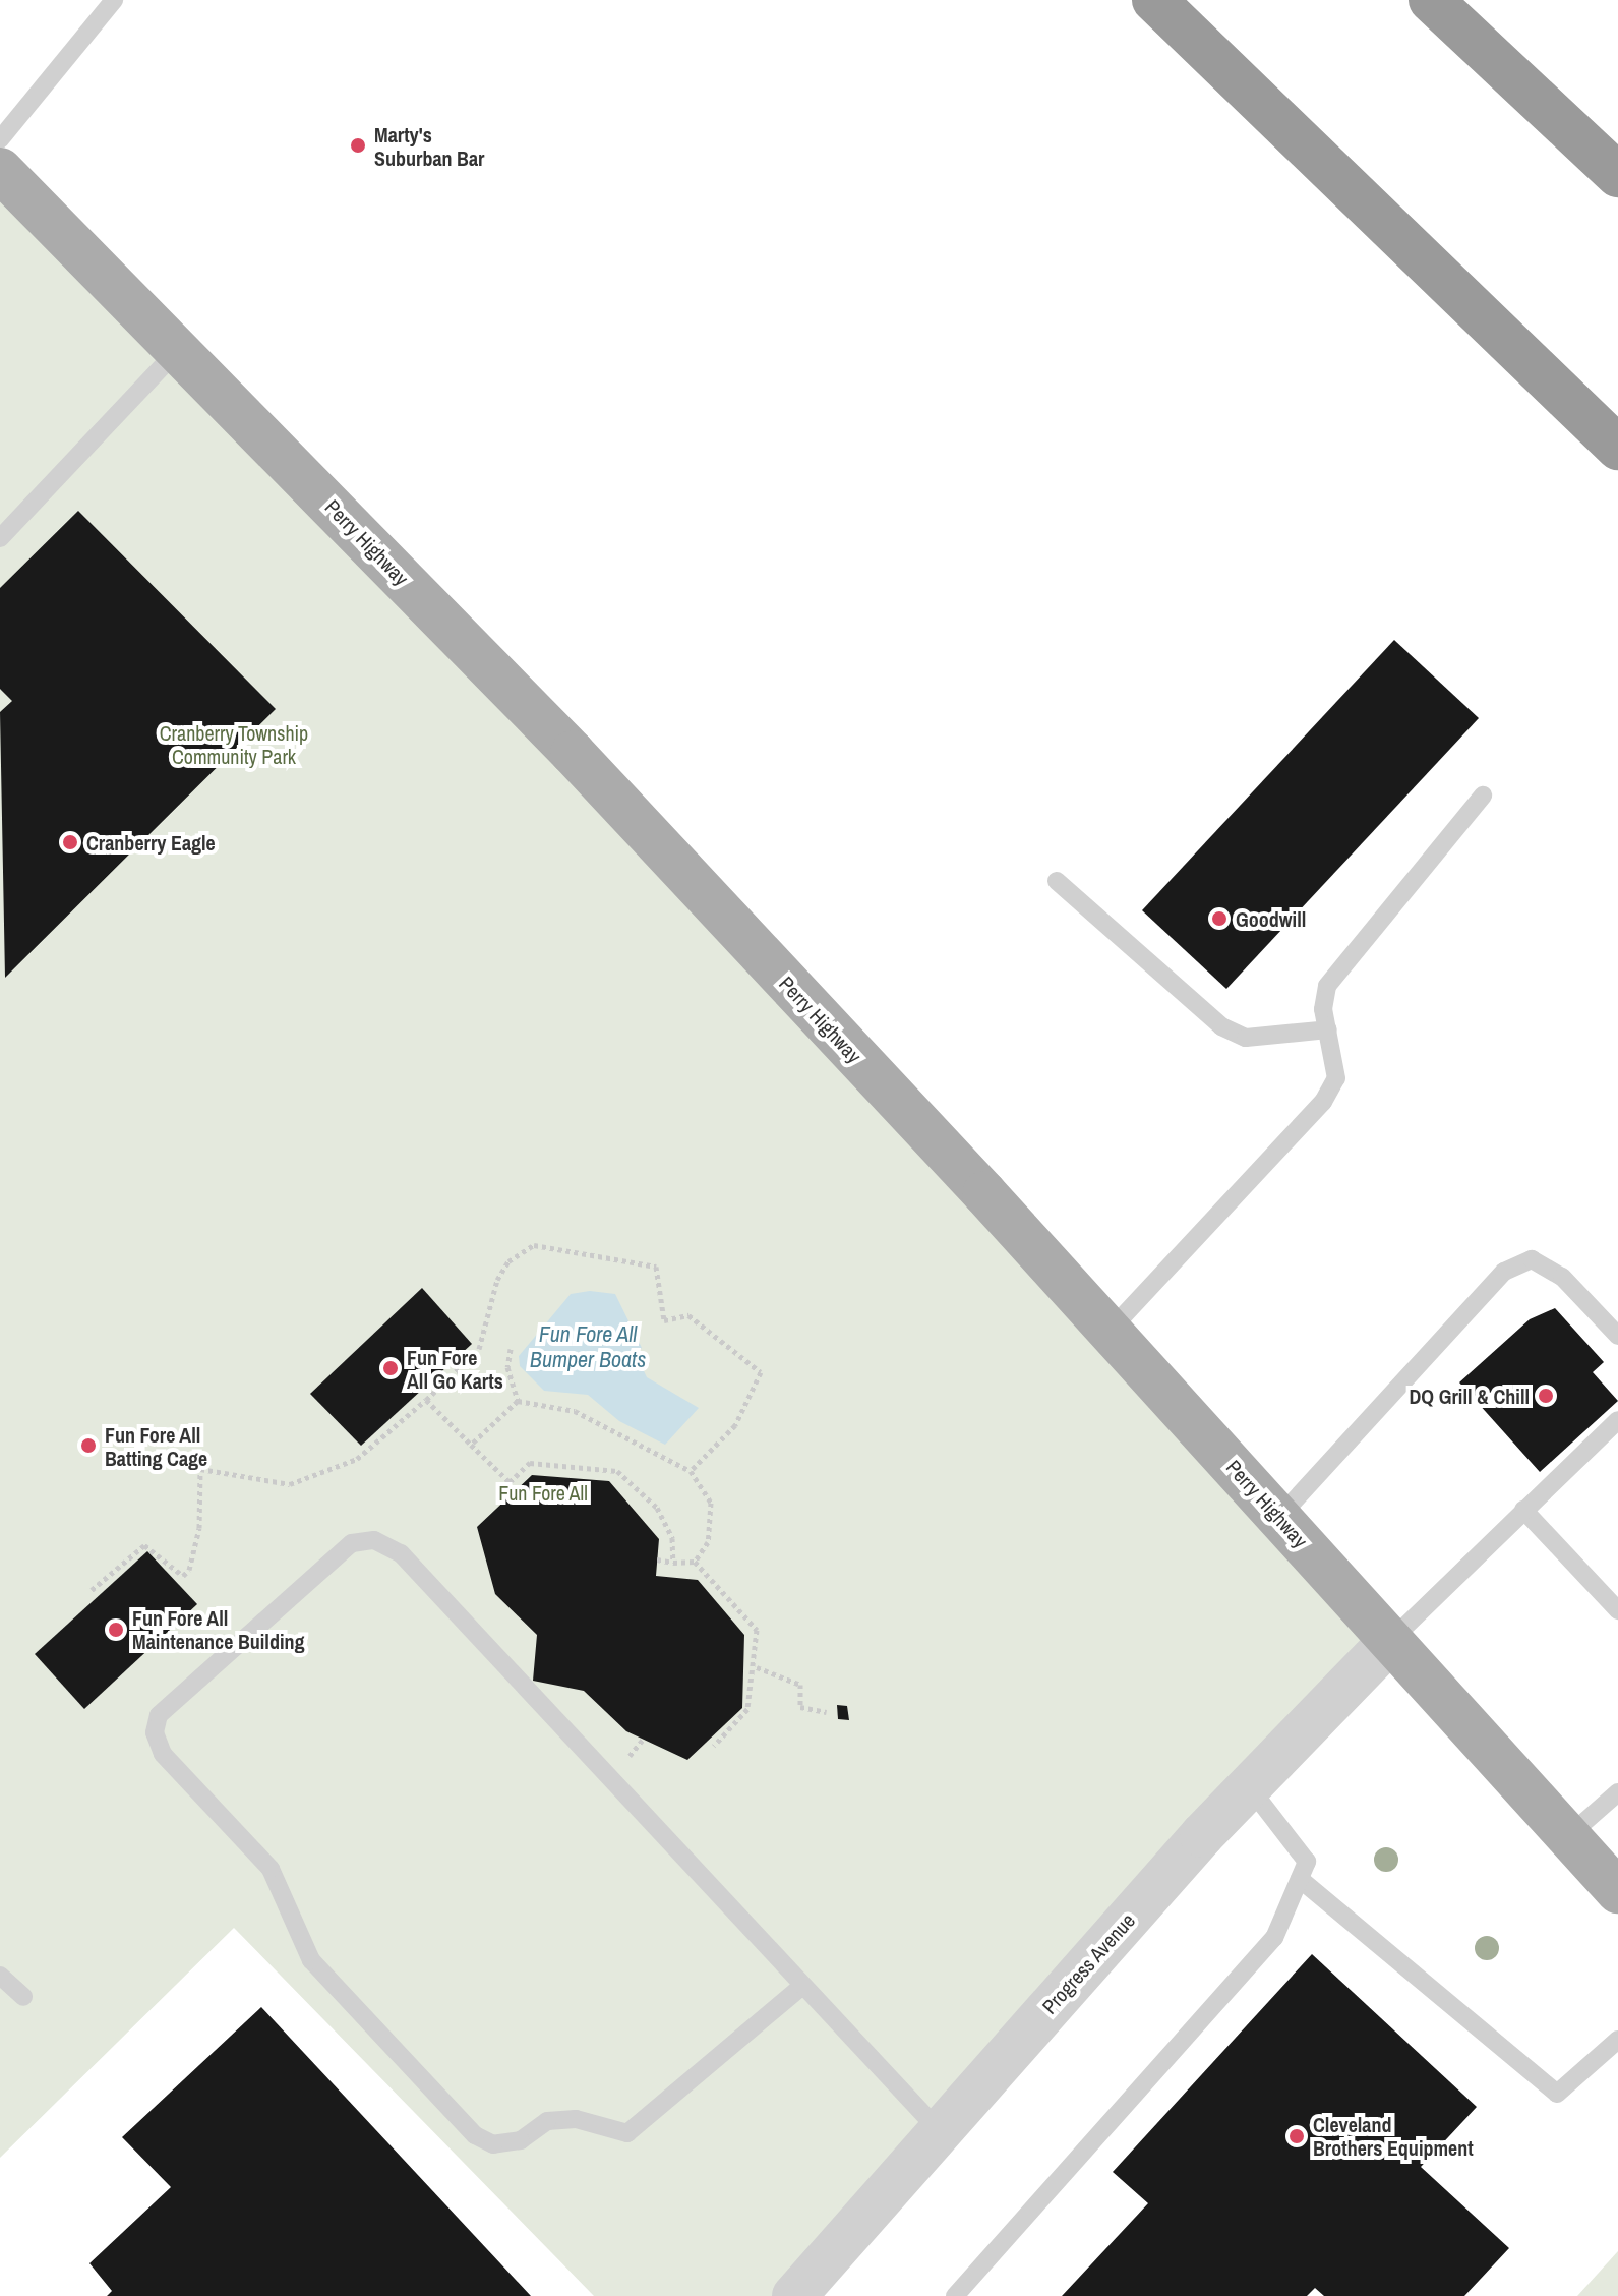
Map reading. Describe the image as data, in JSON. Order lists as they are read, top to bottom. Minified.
{"streets":{"main road":["Perry Highway"],"street":["Progress Avenue"]},"crossings":[["Perry Highway","Progress Avenue"]],"water":["Fun Fore All Bumper Boats"],"parks":["Cranberry Township Community Park","Fun Fore All"],"places":["Marty's Suburban Bar","Cranberry Eagle","Goodwill","Fun Fore All Go Karts","DQ Grill & Chill","Fun Fore All Batting Cage","Fun Fore All Maintenance Building","Cleveland Brothers Equipment"]}
